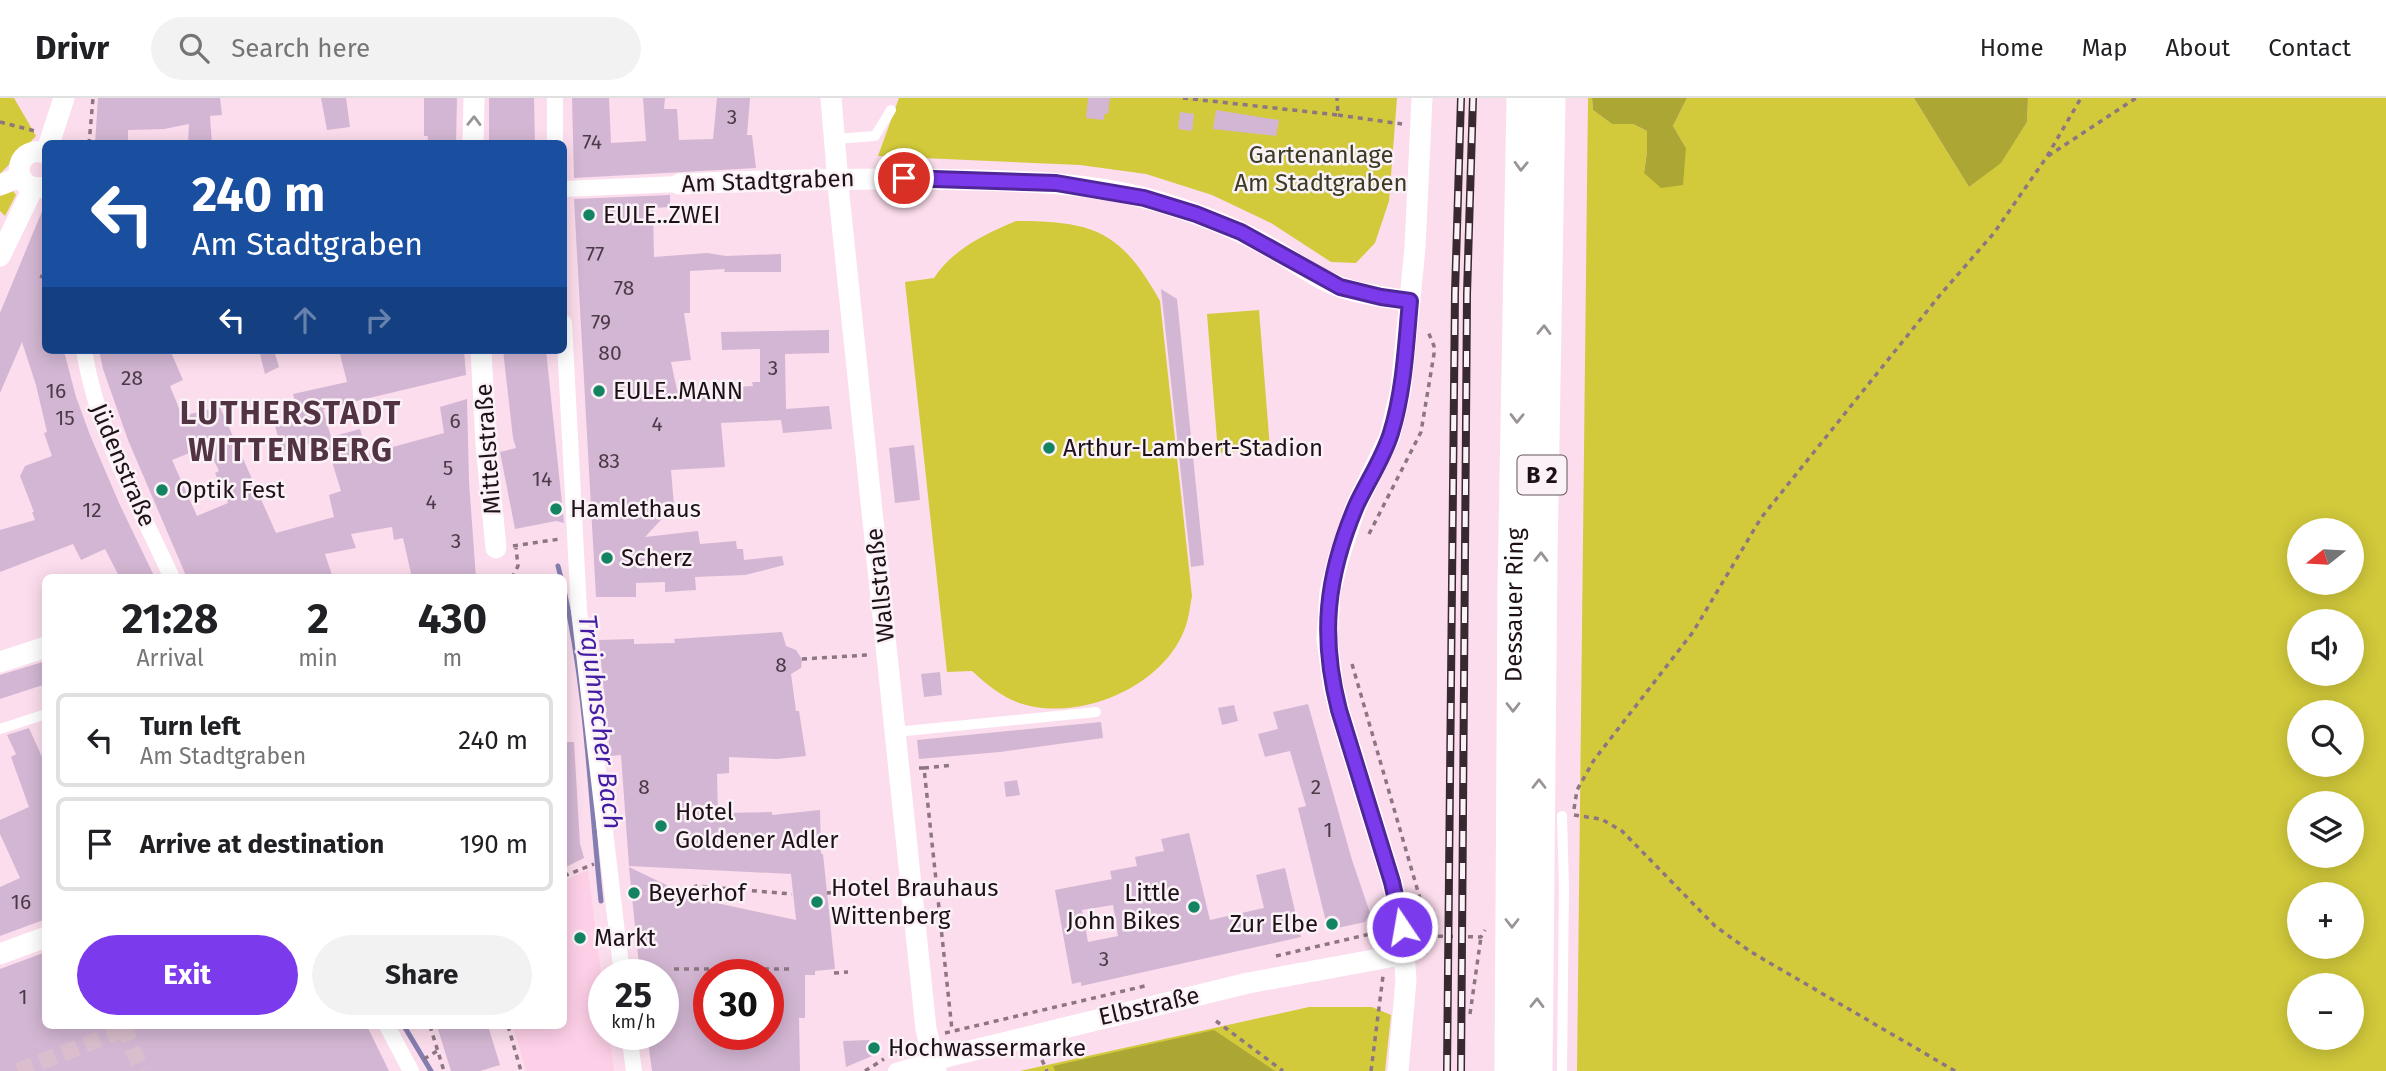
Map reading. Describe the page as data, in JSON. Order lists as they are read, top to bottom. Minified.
{"streets":{"main road":["B 2","Dessauer Ring"],"street":["Am Stadtgraben","Mittelstraße","Jüdenstraße","Wallstraße","Elbstraße"]},"crossings":[["Am Stadtgraben","Wallstraße"],["Wallstraße","Elbstraße"]],"districts":["LUTHERSTADT WITTENBERG"],"water":["Trajuhnscher Bach"],"parks":["Gartenanlage Am Stadtgraben"],"places":["EULE..ZWEI","EULE..MANN","Arthur-Lambert-Stadion","Optik Fest","Hamlethaus","Scherz","Hotel Goldener Adler","Beyerhof","Hotel Brauhaus Wittenberg","Little John Bikes","Zur Elbe","Markt","Hochwassermarke"],"house_numbers":["3","74","77","78","79","80","3","28","16","15","6","4","83","5","14","4","12","3","8","8","2","1","16","3","1"],"north":"left","page":{"header":"Drivr","search":"Search here","nav":["Home","Map","About","Contact"],"turn":["240 m","Am Stadtgraben"],"map_buttons":["+","−"],"eta":["21:28","Arrival","2","min","430","m"],"list":[{"name":"Turn left","note":"Am Stadtgraben","value":"240 m"},{"name":"Arrive at destination","value":"190 m"}],"buttons":["Exit","Share"],"speed":"25 km/h","limit":"30"}}
